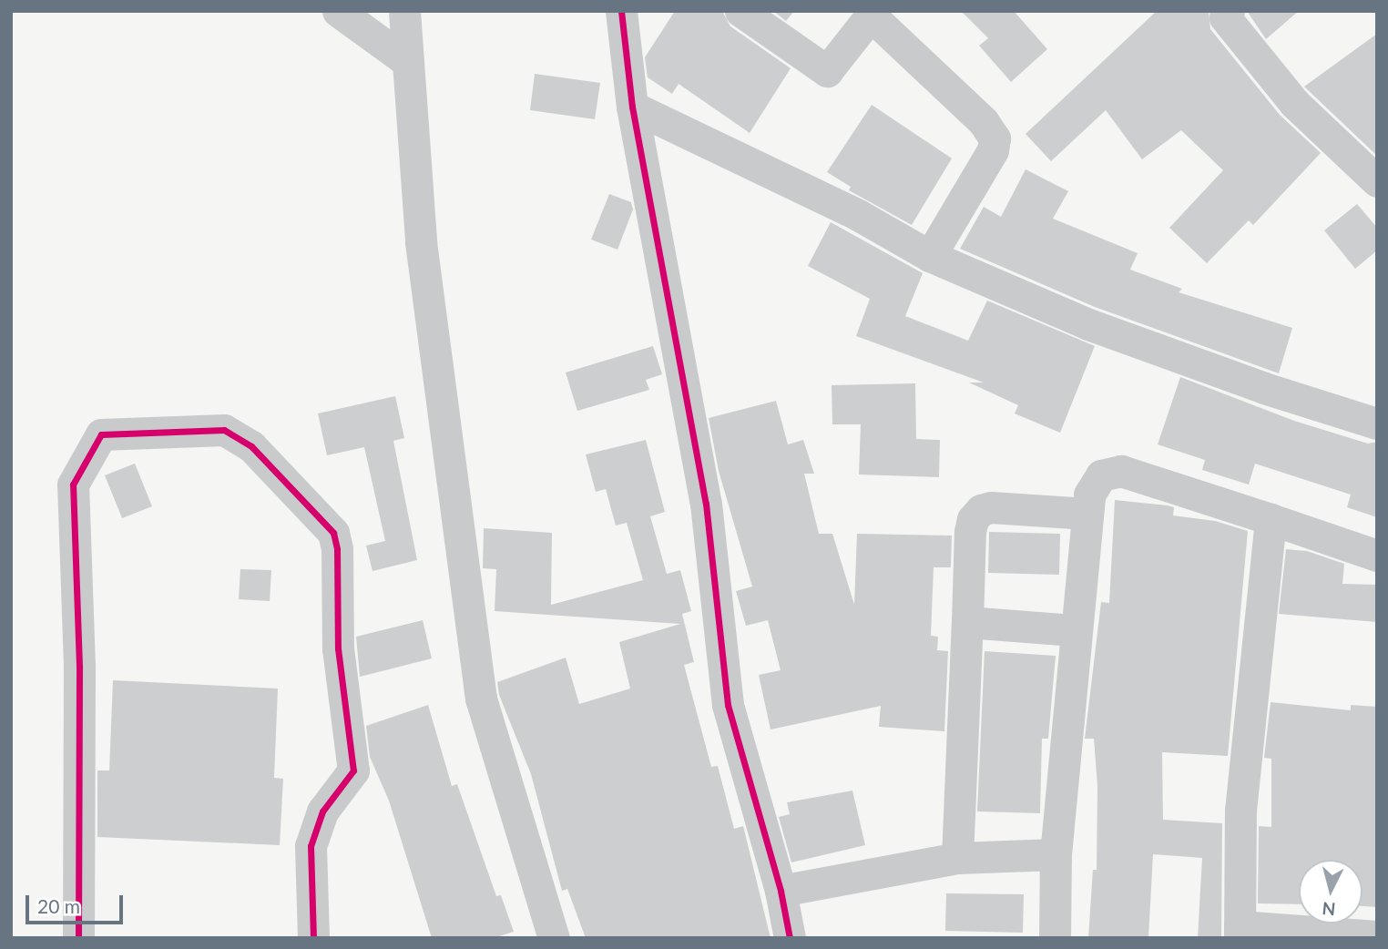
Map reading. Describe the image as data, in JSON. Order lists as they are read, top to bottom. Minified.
{"scale_bar":"20 m","north":"bottom"}
